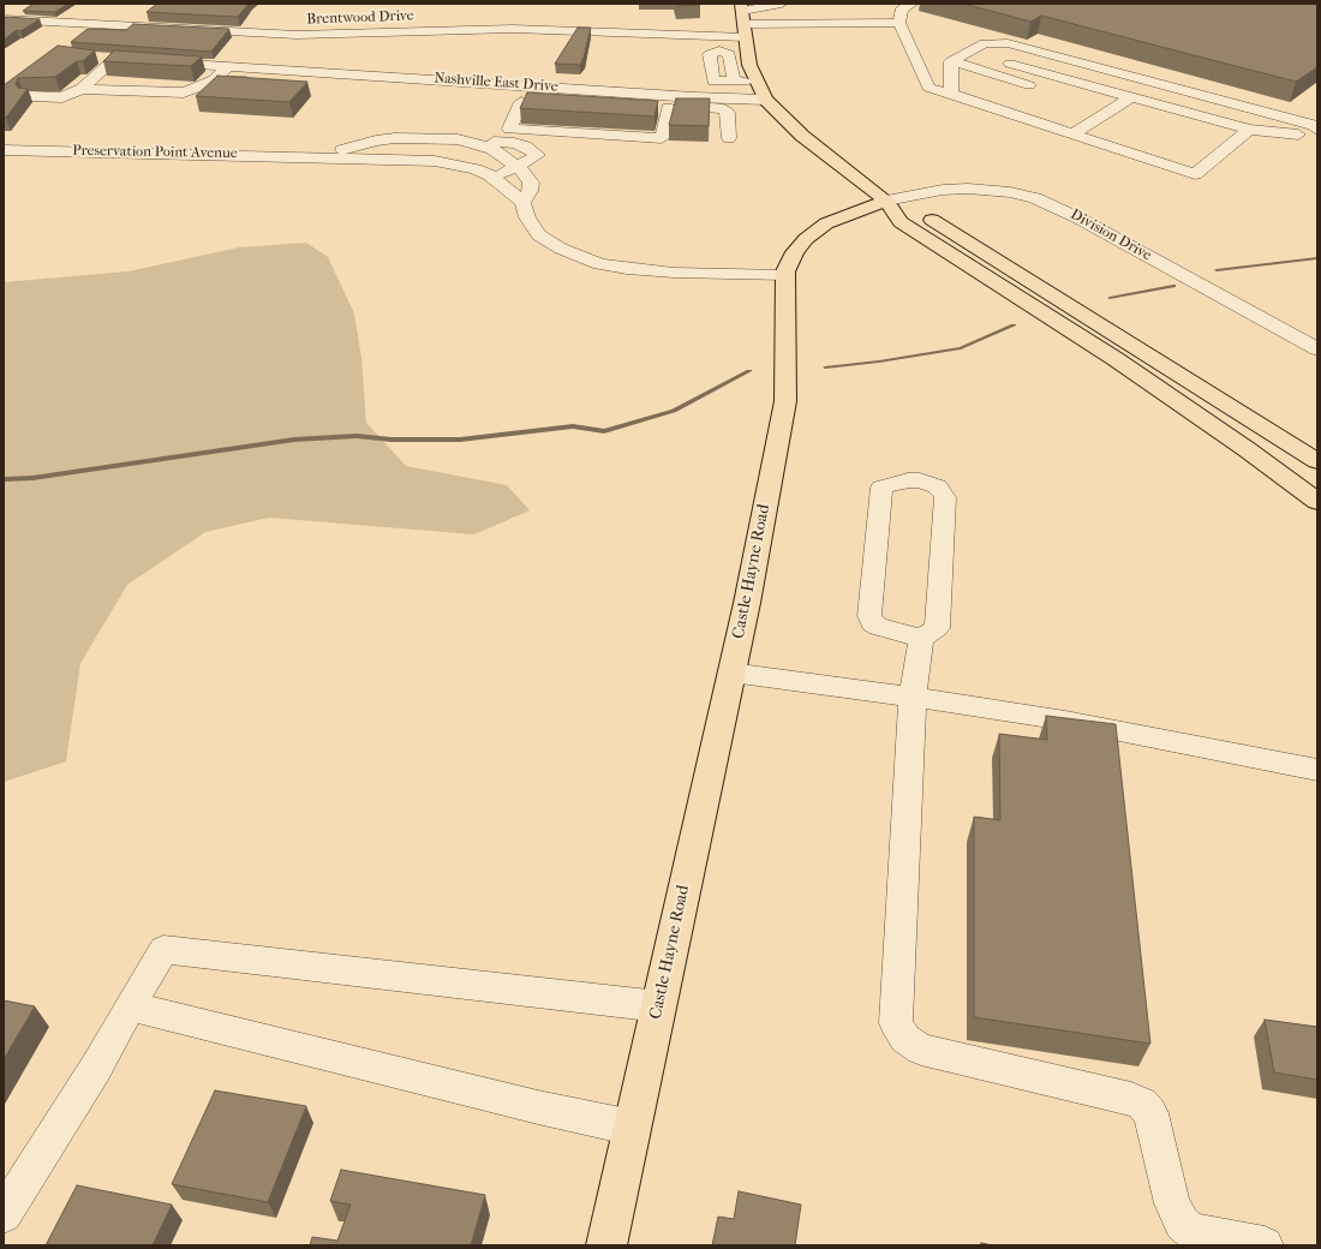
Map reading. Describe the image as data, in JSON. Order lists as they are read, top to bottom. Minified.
{"streets":{"main road":["Castle Hayne Road"],"street":["Brentwood Drive","Nashville East Drive","Preservation Point Avenue","Division Drive"]},"crossings":[["Preservation Point Avenue","Castle Hayne Road"],["Division Drive","Castle Hayne Road"]]}
